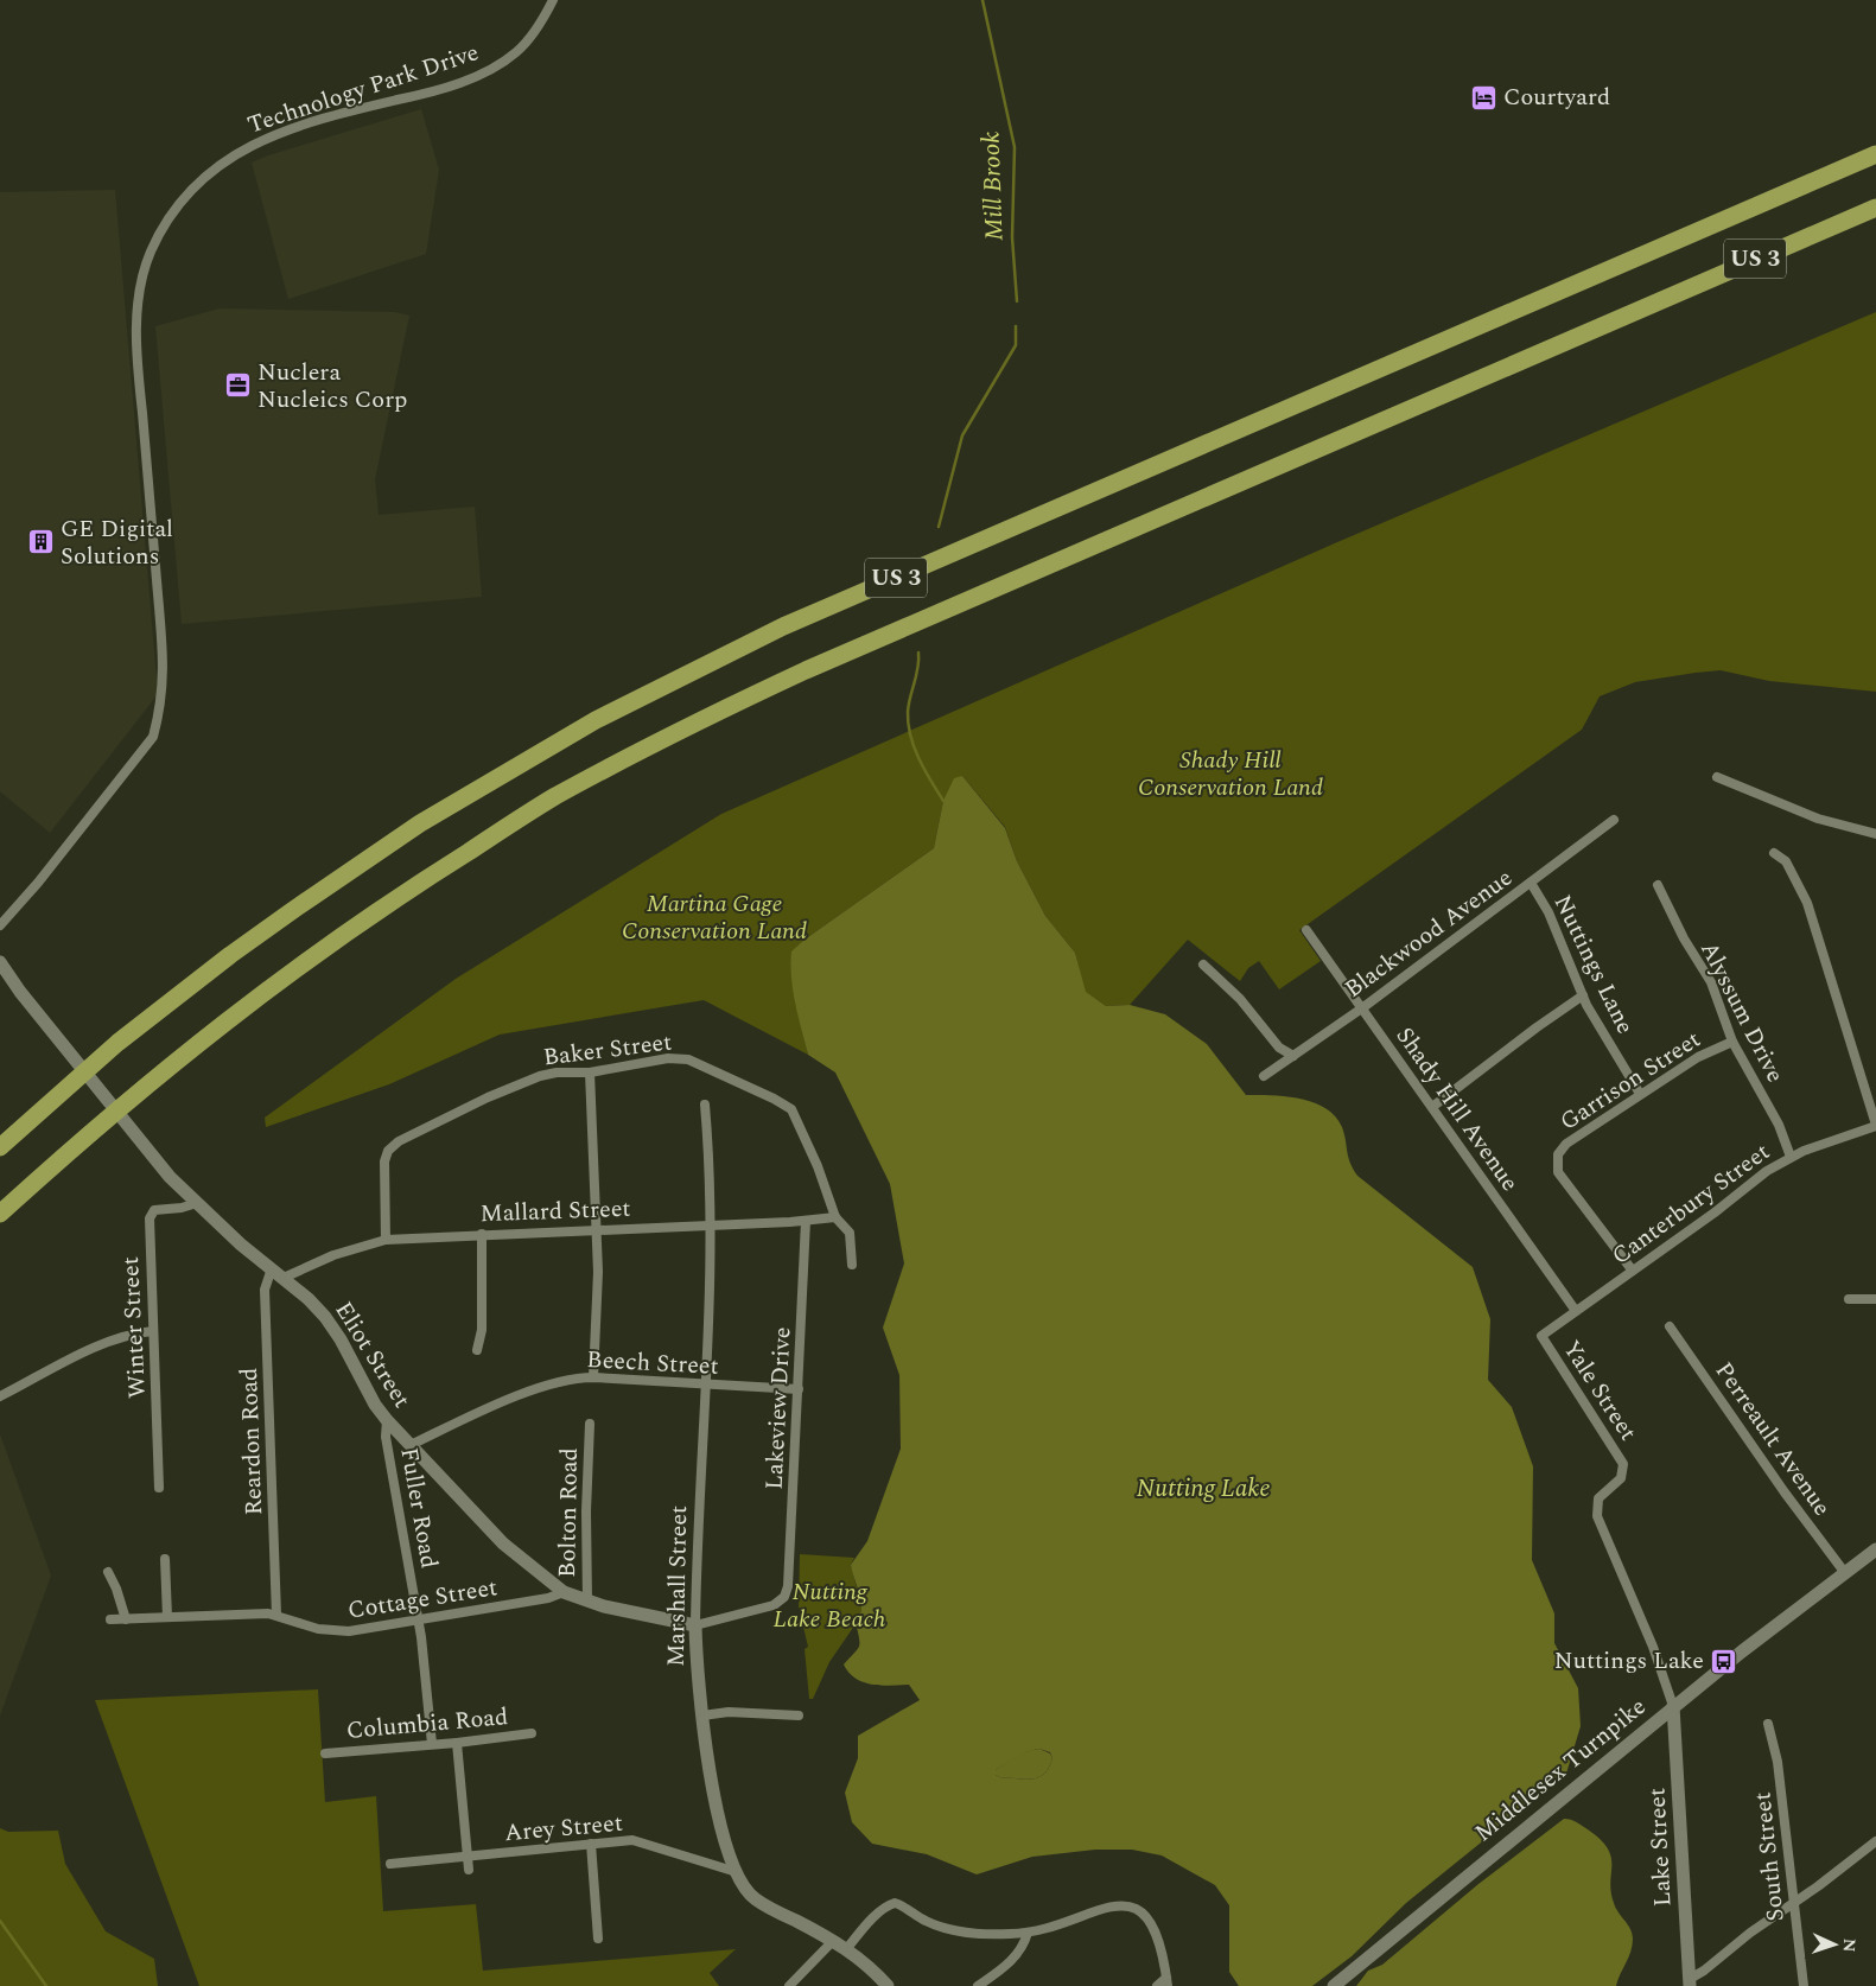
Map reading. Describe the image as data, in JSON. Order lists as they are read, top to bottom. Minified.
{"streets":{"highway":["US 3"],"street":["Technology Park Drive","Blackwood Avenue","Nuttings Lane","Alyssum Drive","Baker Street","Garrison Street","Shady Hill Avenue","Canterbury Street","Mallard Street","Winter Street","Eliot Street","Beech Street","Yale Street","Lakeview Drive","Perreault Avenue","Reardon Road","Fuller Road","Bolton Road","Marshall Street","Cottage Street","Columbia Road","Middlesex Turnpike","Arey Street","Lake Street","South Street"]},"crossings":[["Blackwood Avenue","Nuttings Lane"],["Blackwood Avenue","Shady Hill Avenue"],["Nuttings Lane","Garrison Street"],["Alyssum Drive","Garrison Street"],["Alyssum Drive","Canterbury Street"],["Baker Street","Mallard Street"],["Garrison Street","Canterbury Street"],["Shady Hill Avenue","Canterbury Street"],["Canterbury Street","Yale Street"],["Mallard Street","Eliot Street"],["Mallard Street","Lakeview Drive"],["Mallard Street","Marshall Street"],["Winter Street","Eliot Street"],["Eliot Street","Beech Street"],["Eliot Street","Lakeview Drive"],["Eliot Street","Reardon Road"],["Eliot Street","Fuller Road"],["Eliot Street","Bolton Road"],["Eliot Street","Marshall Street"],["Eliot Street","Cottage Street"],["Beech Street","Lakeview Drive"],["Beech Street","Marshall Street"],["Yale Street","Middlesex Turnpike"],["Yale Street","Lake Street"],["Perreault Avenue","Middlesex Turnpike"],["Reardon Road","Cottage Street"],["Fuller Road","Cottage Street"],["Fuller Road","Columbia Road"],["Marshall Street","Arey Street"],["Middlesex Turnpike","Lake Street"]],"water":["Mill Brook","Nutting Lake"],"parks":["Shady Hill Conservation Land","Martina Gage Conservation Land","Nutting Lake Beach"],"places":{"hotel":["Courtyard"],"office":["Nuclera Nucleics Corp"],"building":["GE Digital Solutions"],"bus stop":["Nuttings Lake"]},"north":"right"}
